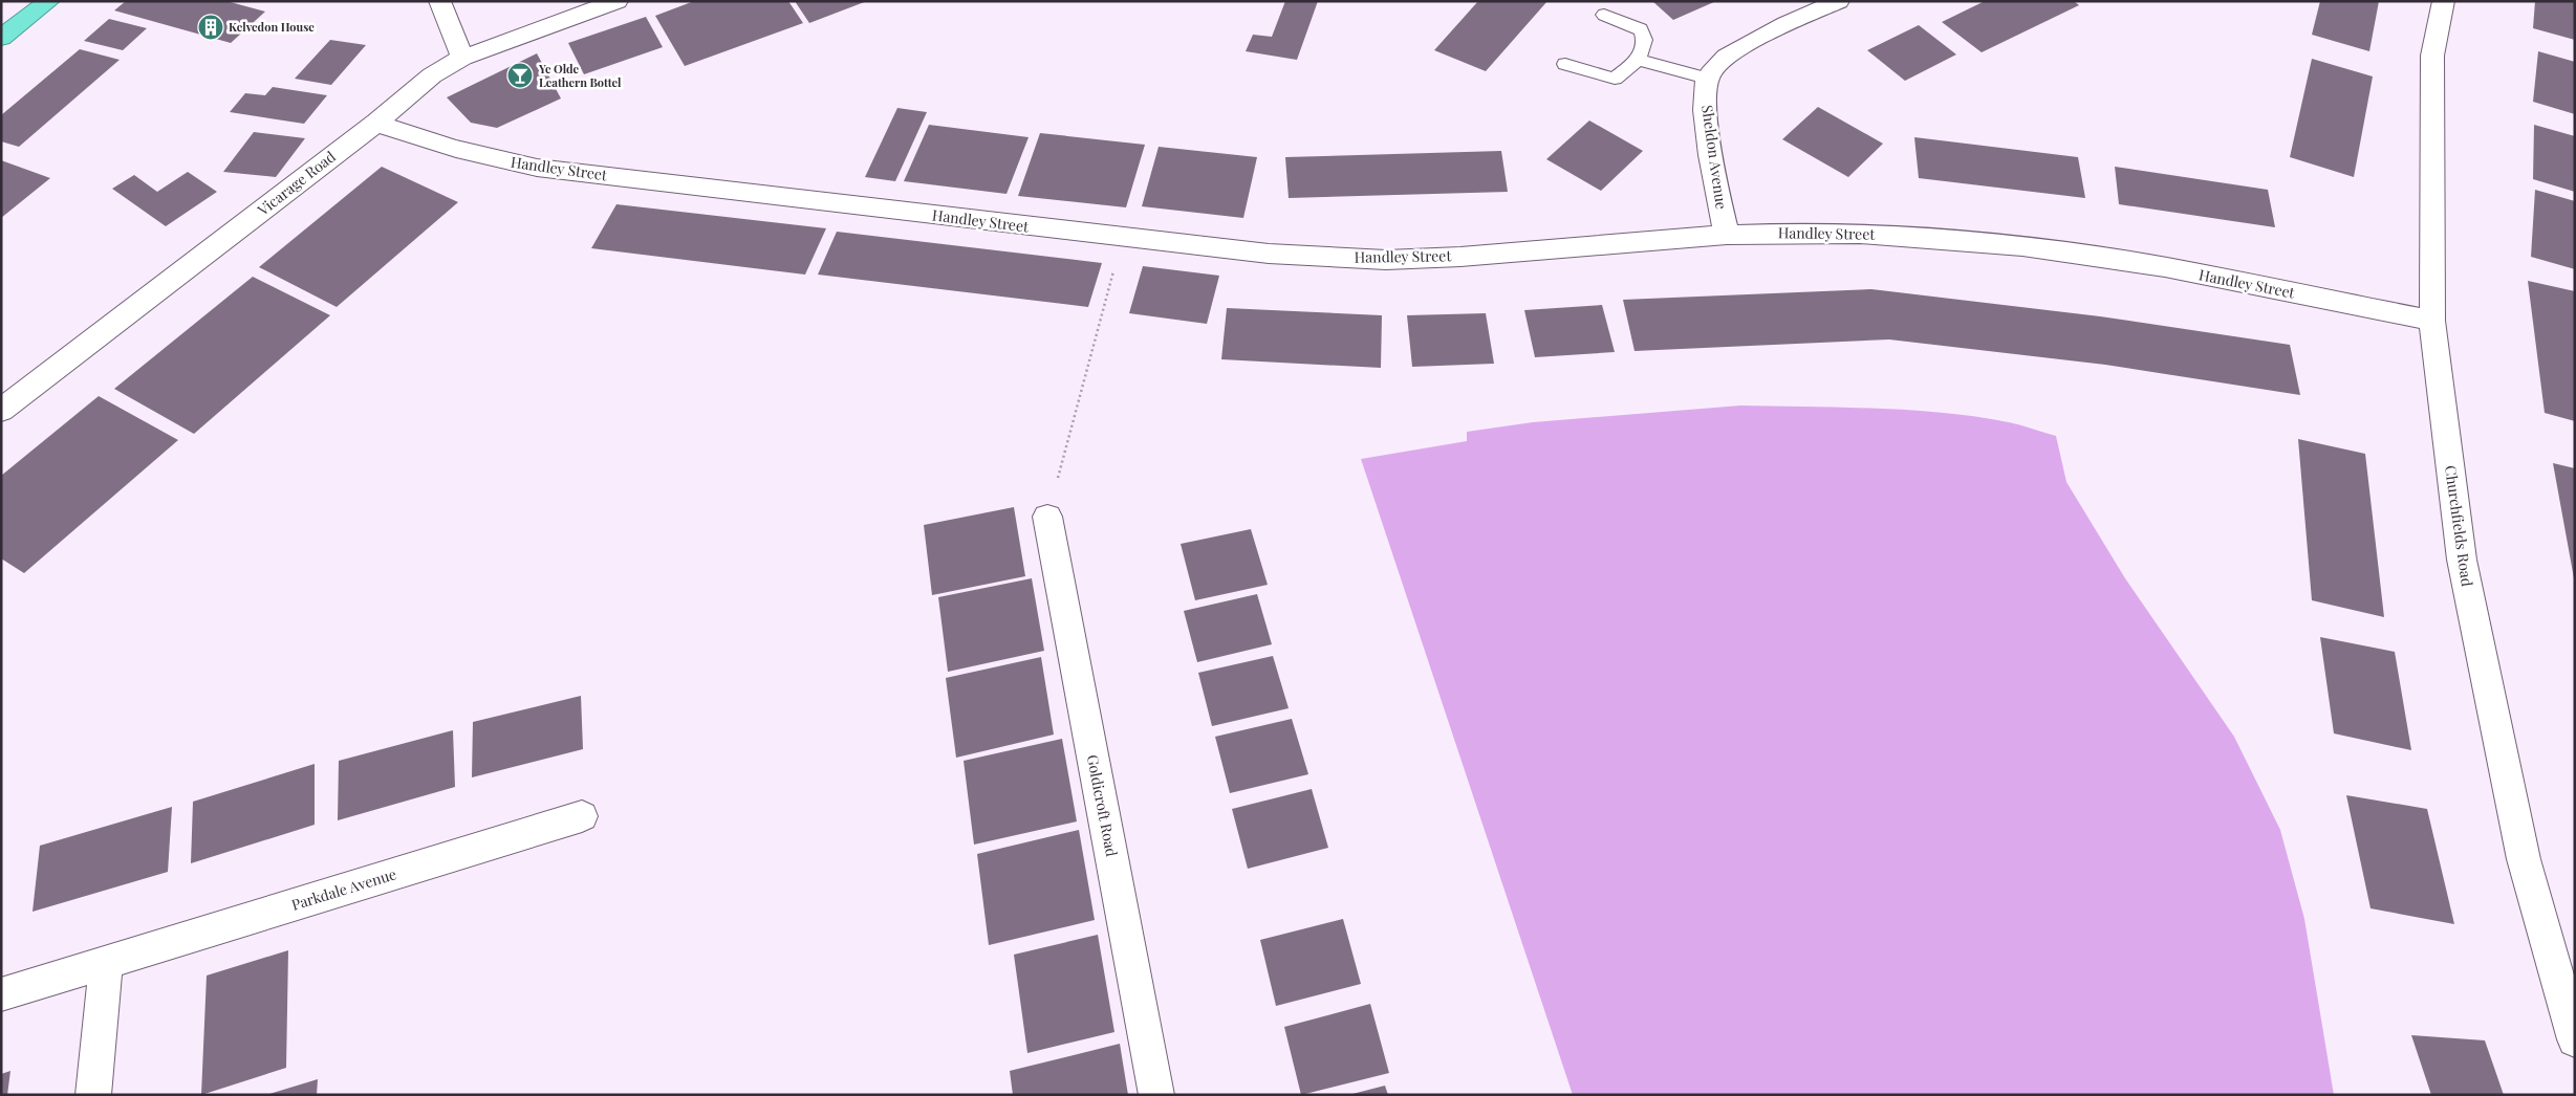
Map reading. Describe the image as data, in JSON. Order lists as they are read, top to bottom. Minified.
{"streets":{"street":["Sheldon Avenue","Handley Street","Vicarage Road","Churchfields Road","Goldicroft Road","Parkdale Avenue"]},"crossings":[["Sheldon Avenue","Handley Street"],["Handley Street","Vicarage Road"],["Handley Street","Churchfields Road"]],"places":{"building":["Kelvedon House"],"bar":["Ye Olde Leathern Bottel"]}}
